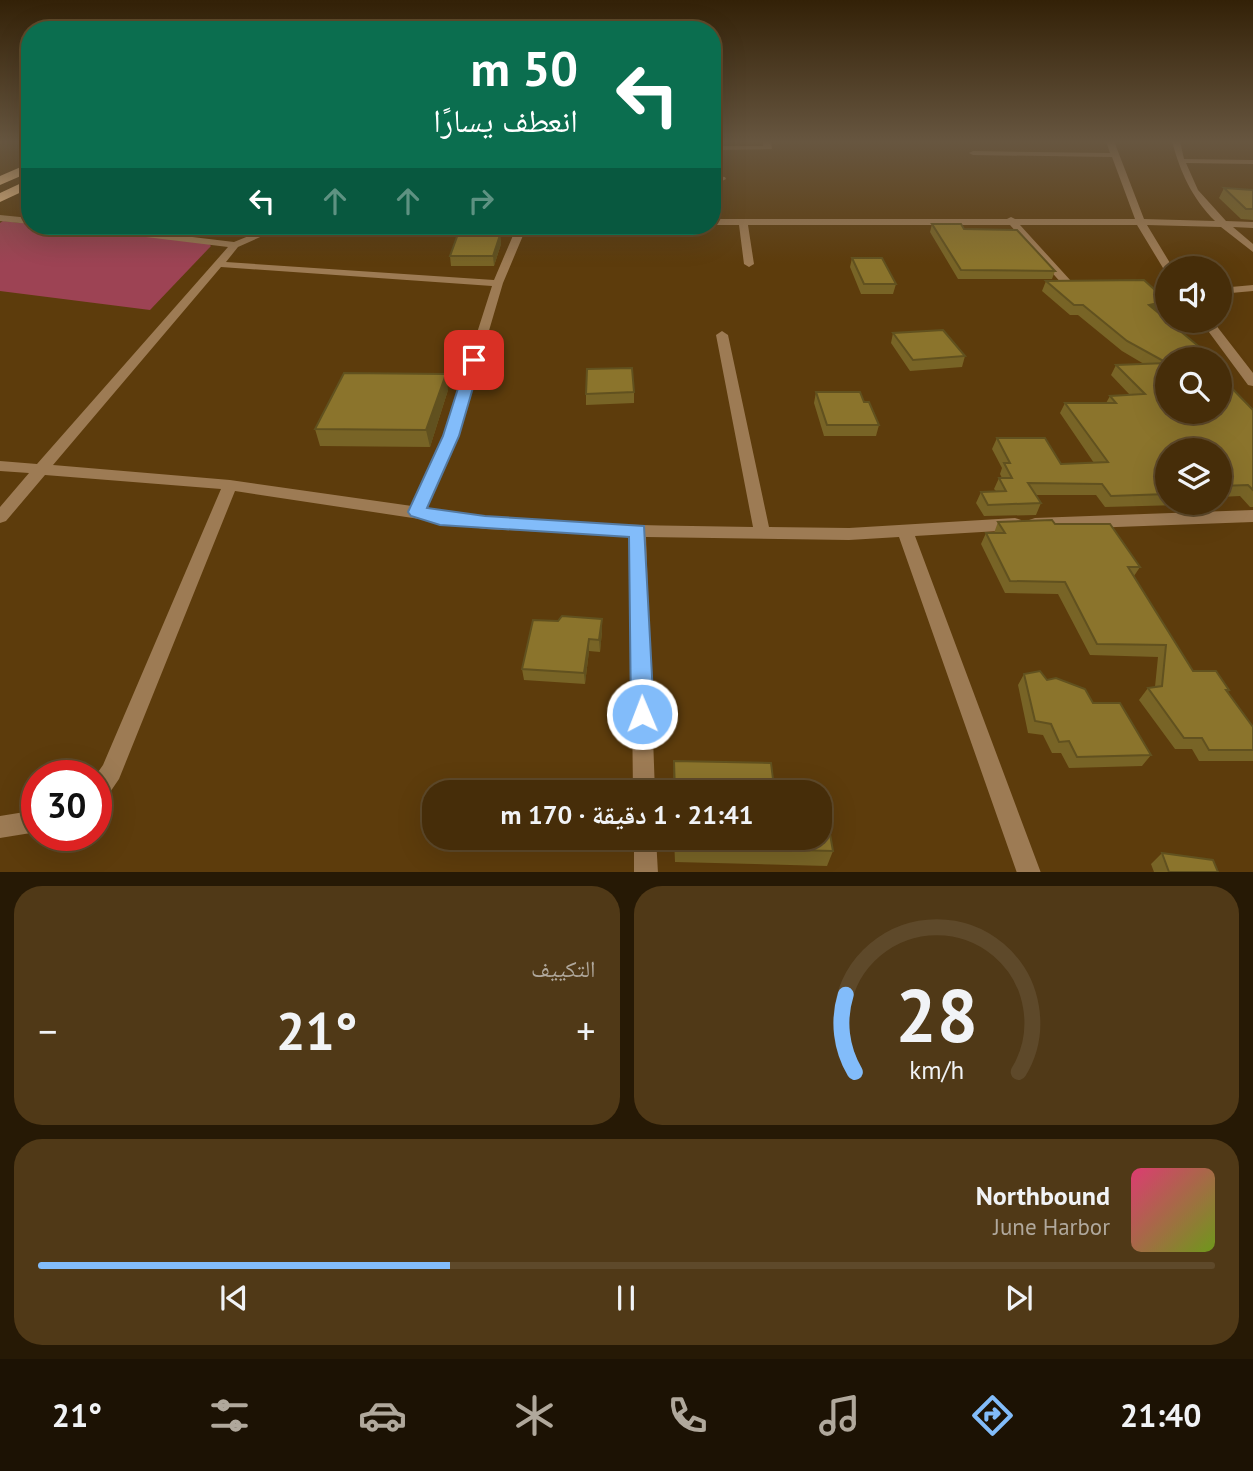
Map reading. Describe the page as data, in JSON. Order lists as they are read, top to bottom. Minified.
{"page":{"turn":["50 m","انعطف يسارًا"],"limit":"30","trip":"21:41 · 1 دقيقة · 170 m","tile":"التكييف","heat":["−","21°","+"],"song":["Northbound","June Harbor"],"tabs":["21:40","21°"],"gauge":["28","km/h"]}}
